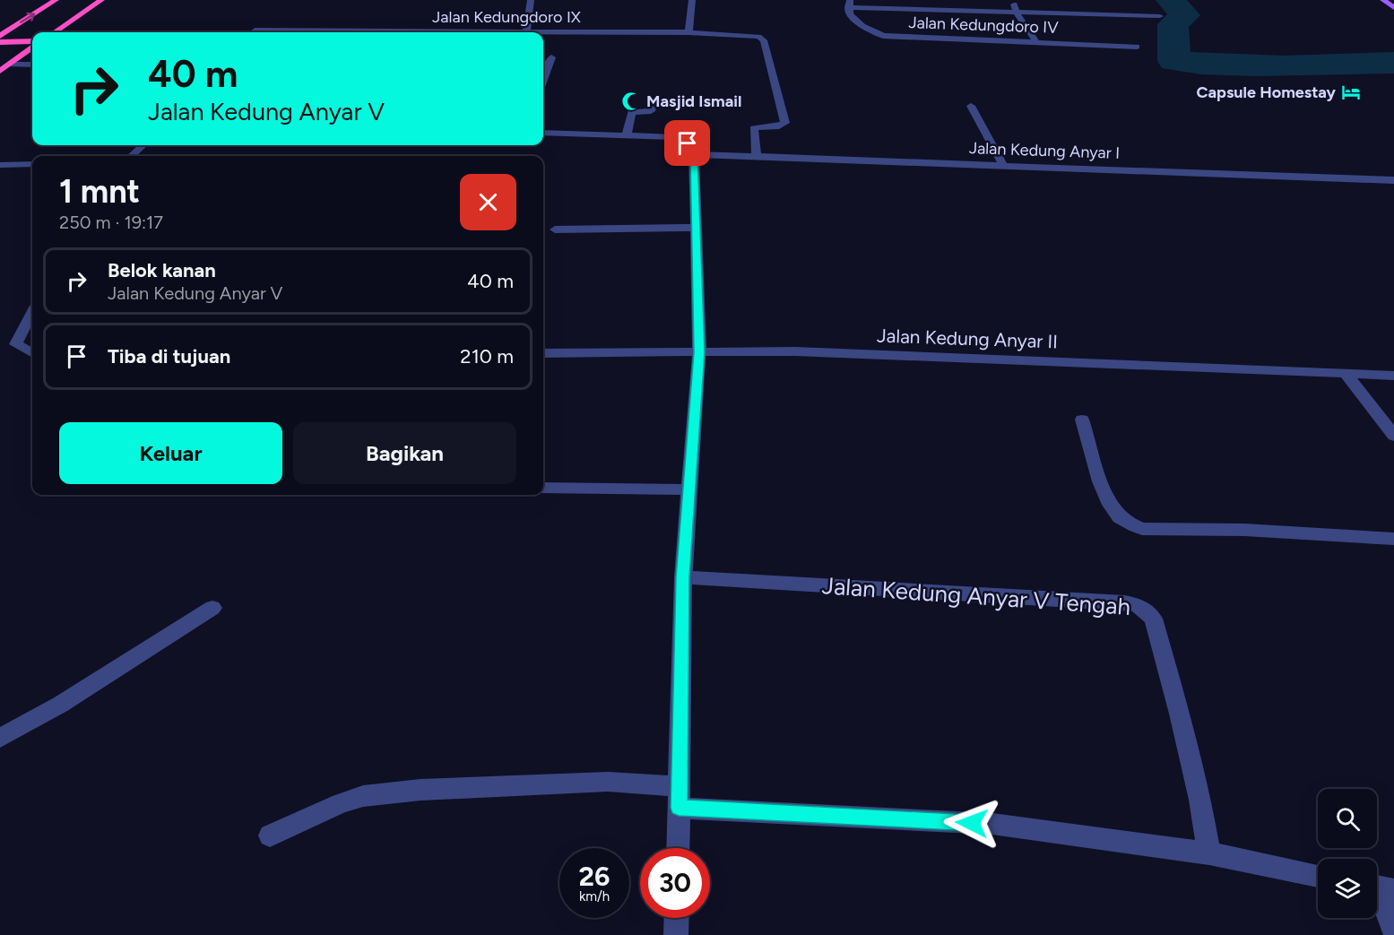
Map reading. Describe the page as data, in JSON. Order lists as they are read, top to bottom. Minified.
{"streets":{"street":["Jalan Kedungdoro IX","Jalan Kedungdoro IV","Jalan Kedung Anyar I","Jalan Kedung Anyar II","Jalan Kedung Anyar V Tengah"]},"crossings":[["Jalan Kedungdoro IX","Jalan Kedung Anyar I"]],"places":{"hotel":["Capsule Homestay"],"mosque":["Masjid Ismail"]},"page":{"turn":["40 m","Jalan Kedung Anyar V"],"heading":["1 mnt","250 m · 19:17"],"list":[{"name":"Belok kanan","note":"Jalan Kedung Anyar V","value":"40 m"},{"name":"Tiba di tujuan","value":"210 m"}],"buttons":["Keluar","Bagikan"],"speed":"26 km/h","limit":"30"}}
